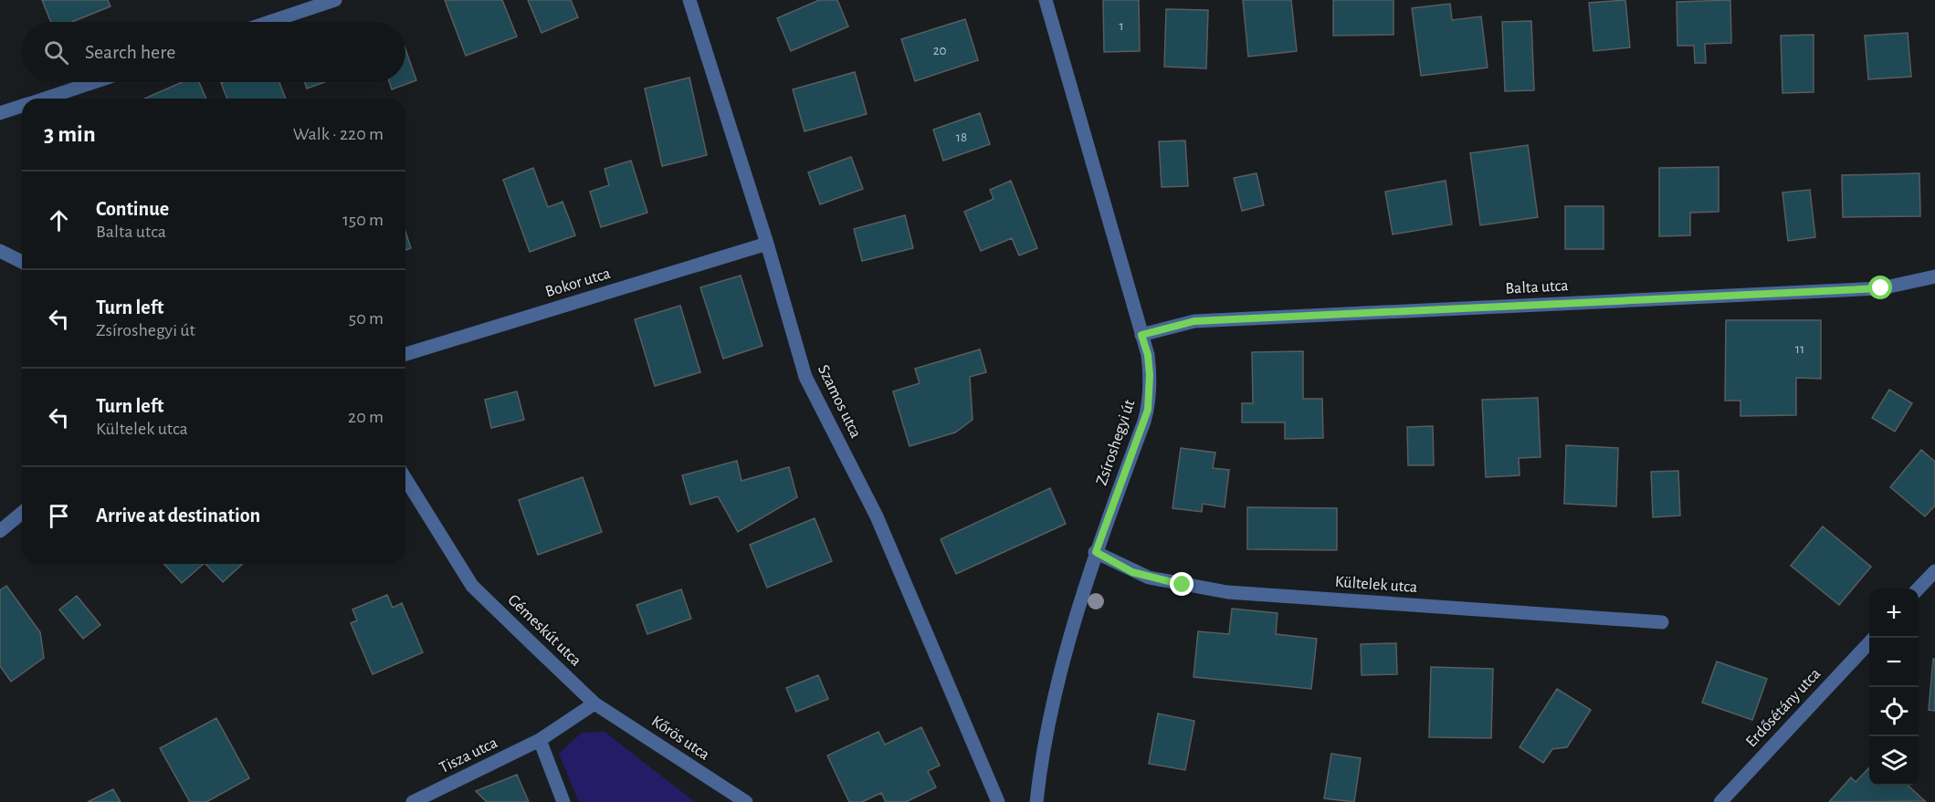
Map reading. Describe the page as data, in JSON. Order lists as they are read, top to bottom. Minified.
{"streets":{"street":["Bokor utca","Balta utca","Szamos utca","Zsíroshegyi út","Kültelek utca","Gémeskút utca","Erdősétány utca","Kőrös utca","Tisza utca"]},"crossings":[["Bokor utca","Szamos utca"],["Balta utca","Zsíroshegyi út"],["Zsíroshegyi út","Kültelek utca"],["Gémeskút utca","Kőrös utca"]],"house_numbers":["1","20","18","11"],"page":{"search":"Search here","heading":["3 min","Walk · 220 m"],"list":[["Continue","Balta utca","150 m"],["Turn left","Zsíroshegyi út","50 m"],["Turn left","Kültelek utca","20 m"],"Arrive at destination"],"map_buttons":["+","−"]}}
